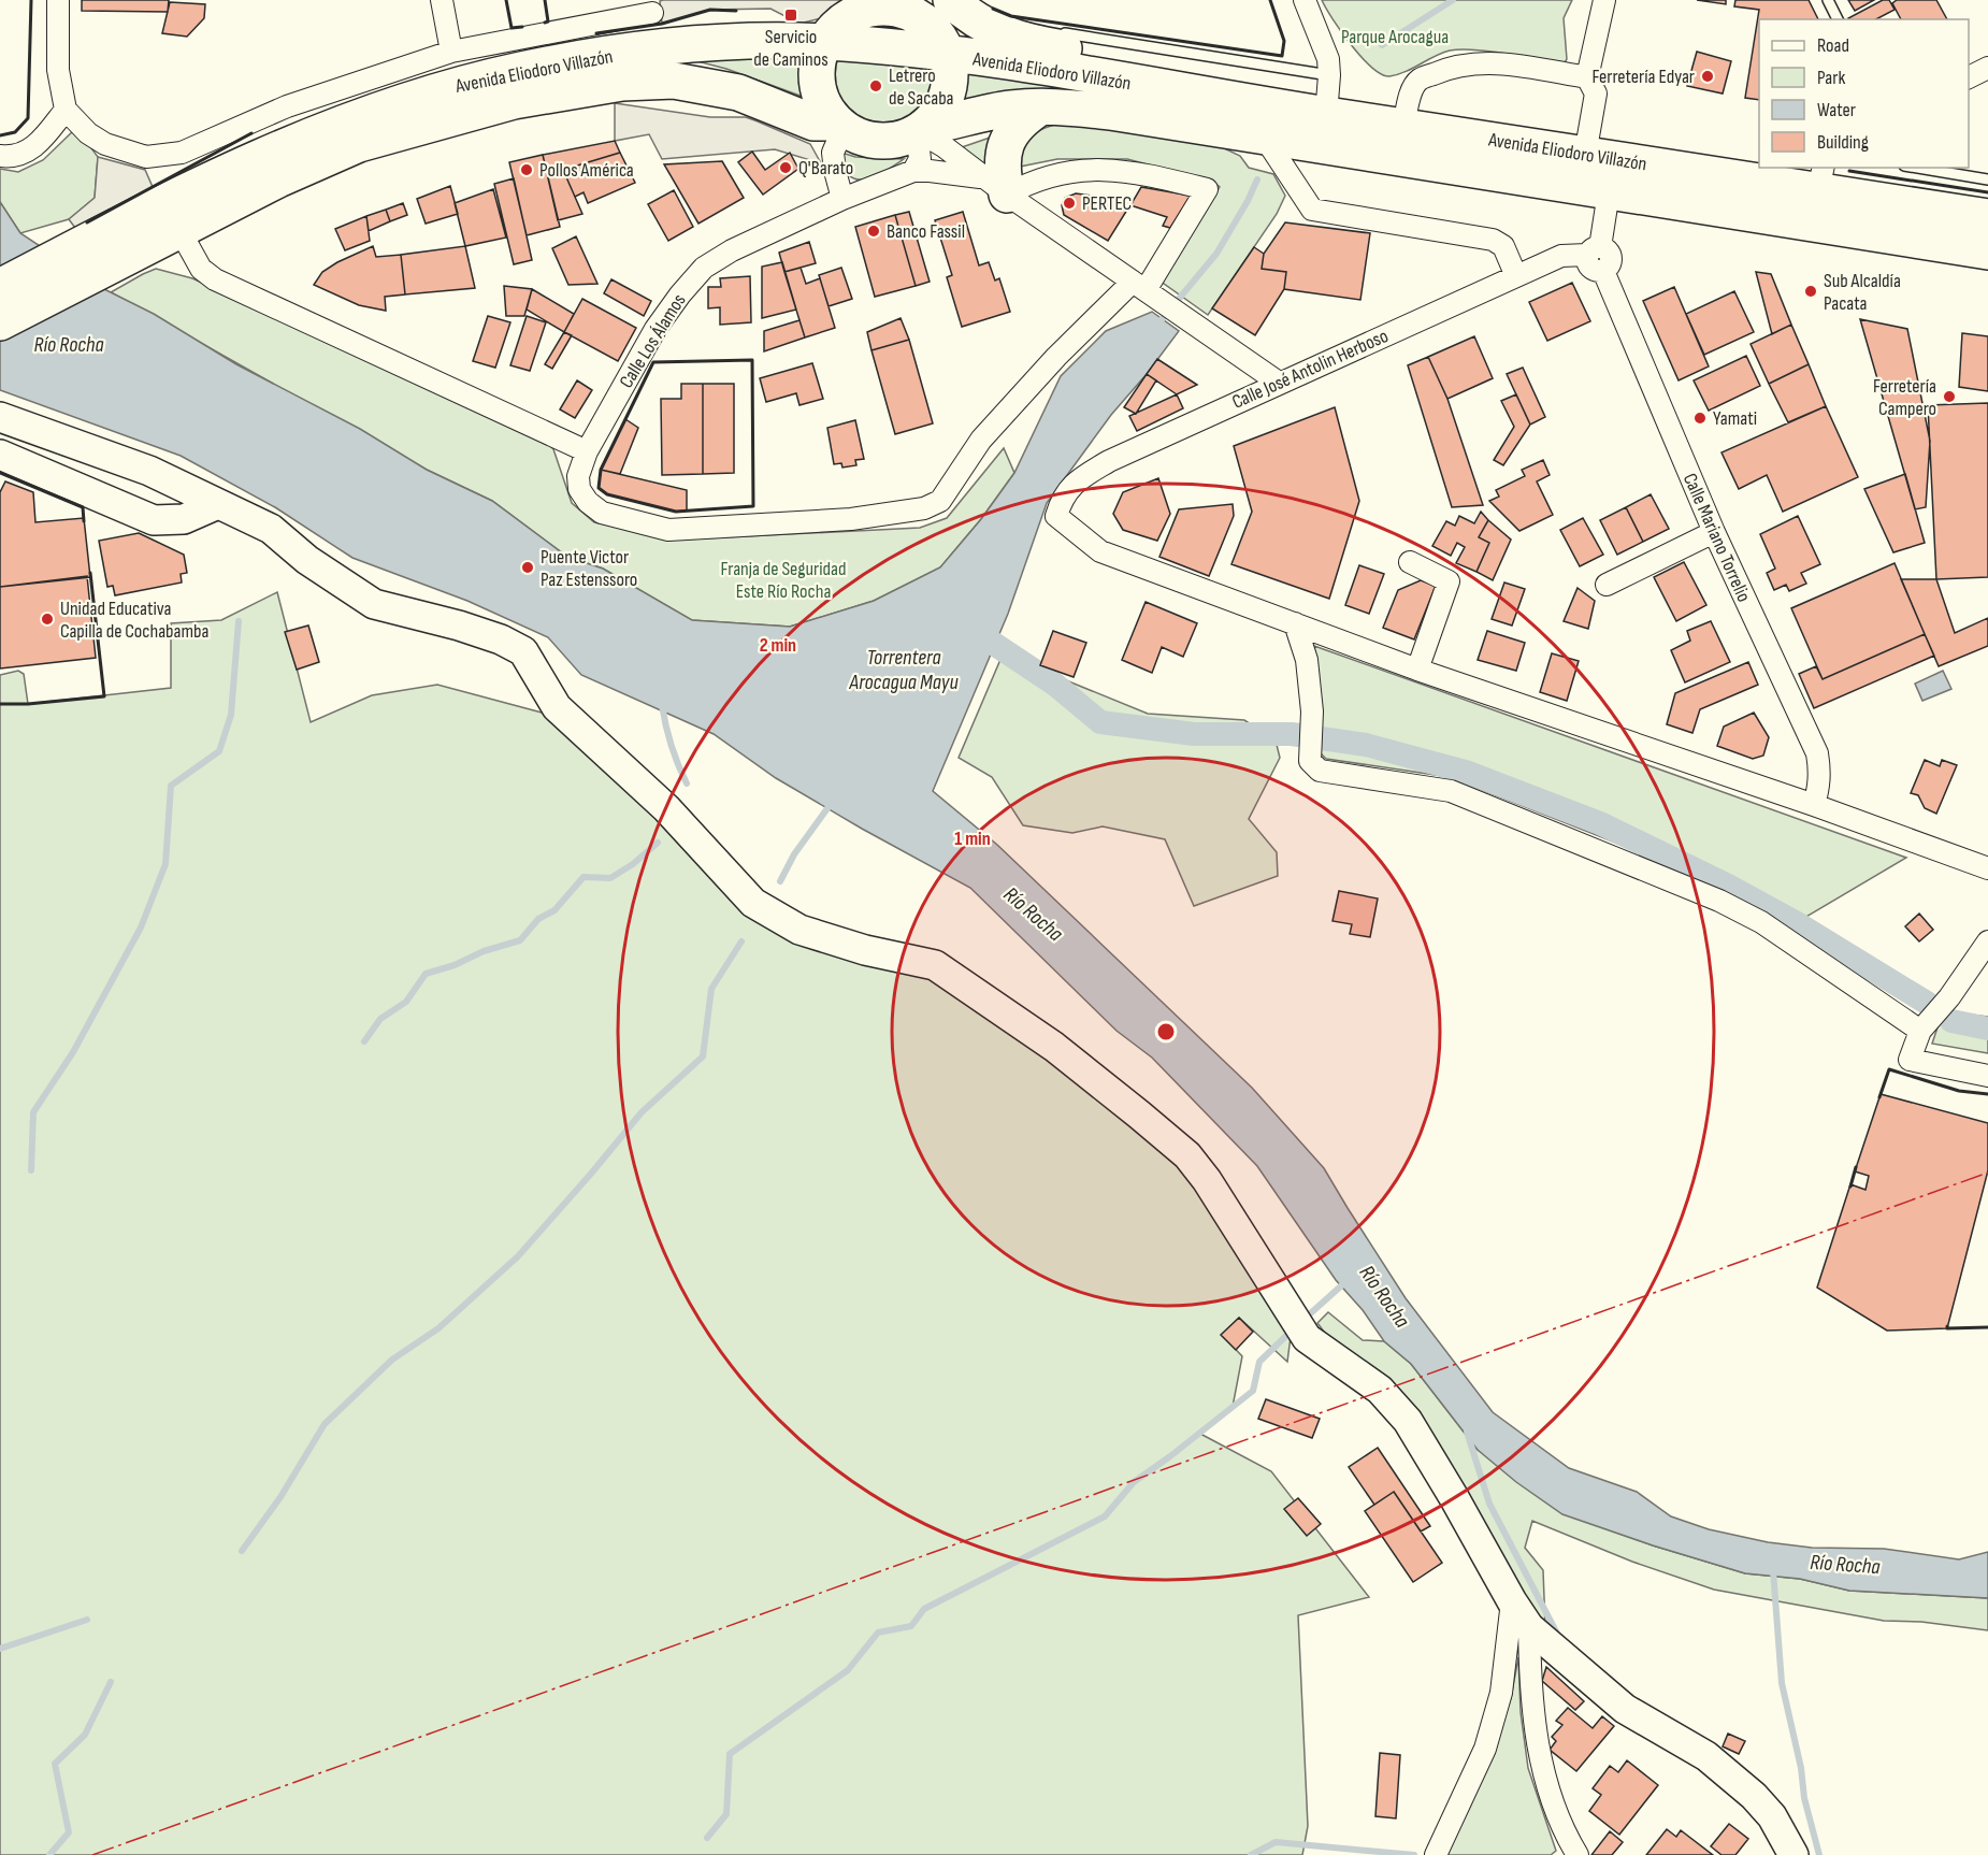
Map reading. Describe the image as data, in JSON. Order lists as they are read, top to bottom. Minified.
{"streets":{"highway":["Avenida Eliodoro Villazón"],"street":["Calle Los Álamos","Calle José Antolin Herboso","Calle Mariano Torrelio"]},"crossings":[["Calle José Antolin Herboso","Calle Mariano Torrelio"]],"water":["Río Rocha","Torrentera Arocagua Mayu"],"parks":["Parque Arocagua","Franja de Seguridad Este Río Rocha"],"places":{"transit":["Servicio de Caminos"],"other":["Ferretería Edyar","Letrero de Sacaba","Q'Barato","Pollos América","PERTEC","Banco Fassil","Sub Alcaldía Pacata","Ferretería Campero","Yamati","Puente Victor Paz Estenssoro","Unidad Educativa Capilla de Cochabamba"]},"legend":["Road","Park","Water","Building"],"rings":["2 min","1 min"]}
